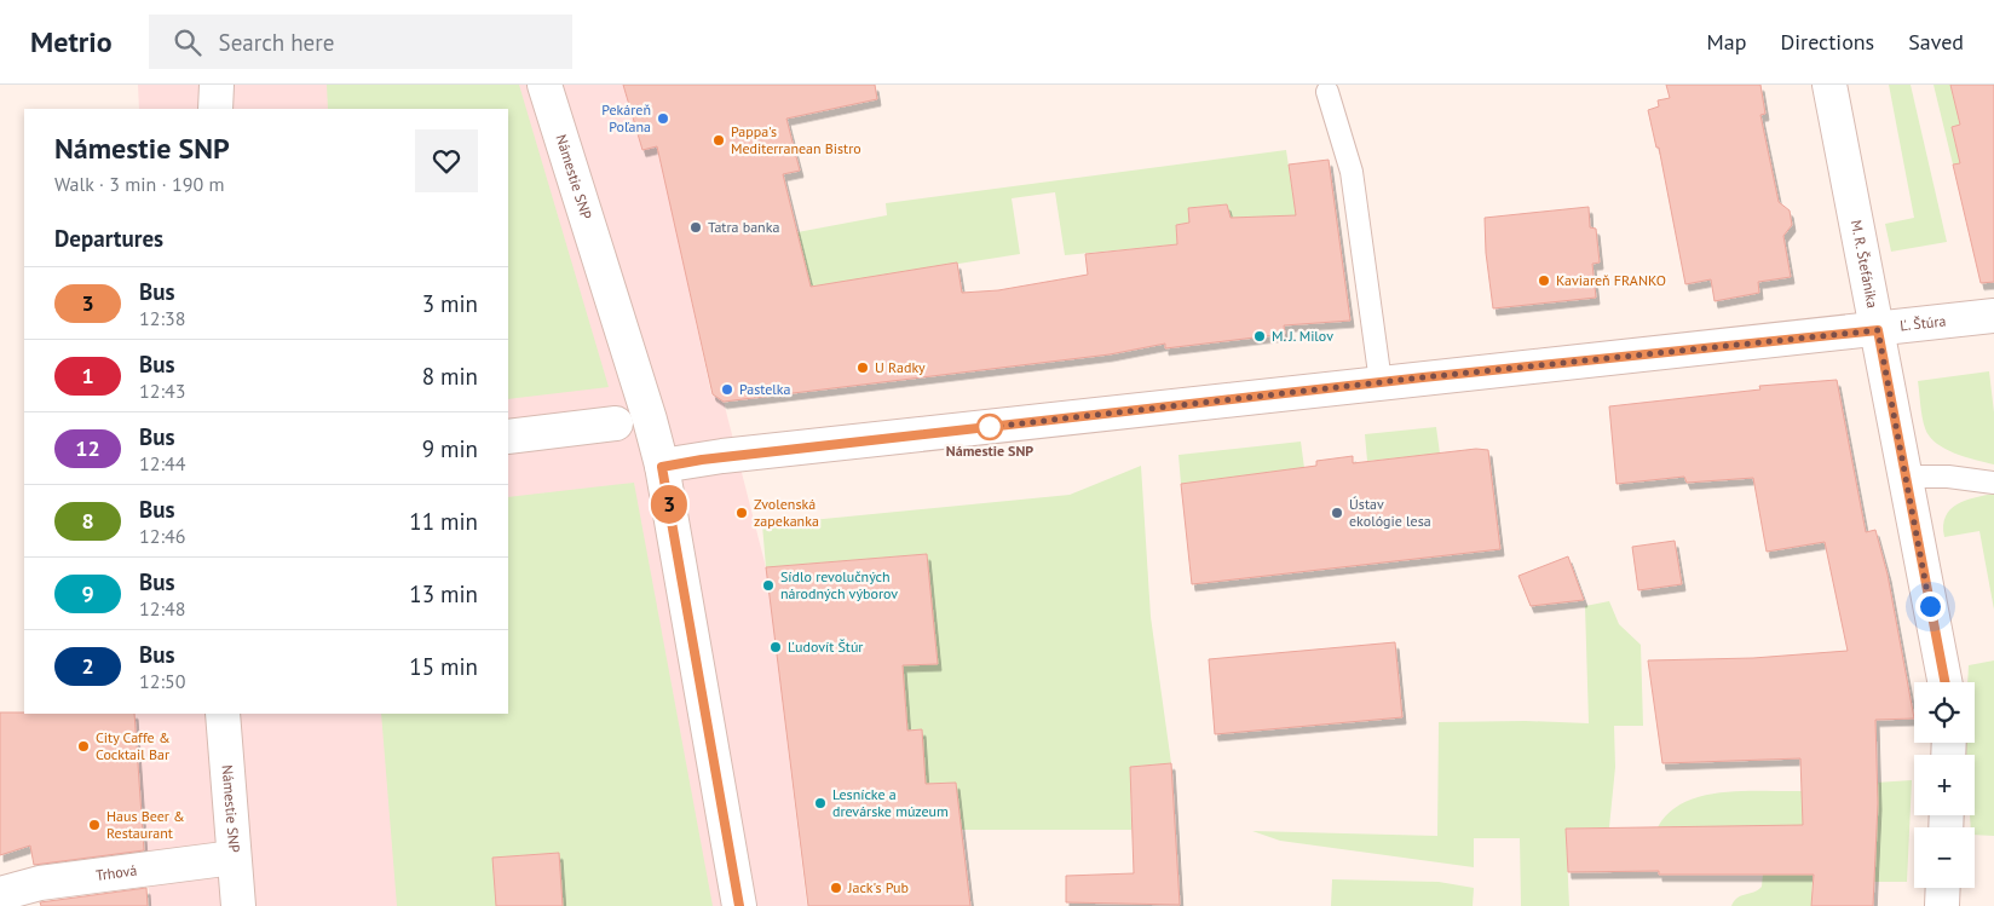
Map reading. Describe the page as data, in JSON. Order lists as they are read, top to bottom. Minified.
{"streets":{"street":["Námestie SNP","M. R. Štefánika","Ľ. Štúra","Trhová"]},"crossings":[["Námestie SNP","Ľ. Štúra"],["Námestie SNP","Trhová"],["M. R. Štefánika","Ľ. Štúra"]],"places":["Pekáreň Poľana","Pappa's Mediterranean Bistro","Tatra banka","Kaviareň FRANKO","M. J. Milov","U Radky","Pastelka","Námestie SNP","Zvolenská zapekanka","Ústav ekológie lesa","Sídlo revolučných národných výborov","Ľudovít Štúr","City Caffe & Cocktail Bar","Lesnícke a drevárske múzeum","Haus Beer & Restaurant","Jack's Pub"],"lines":["bus line 3"],"page":{"header":"Metrio","search":"Search here","nav":["Map","Directions","Saved"],"on_map":"3","heading":[["Námestie SNP","Walk · 3 min · 190 m"],"Departures"],"list":[{"mark":"3","name":"Bus","note":"12:38","value":"3 min"},{"mark":"1","name":"Bus","note":"12:43","value":"8 min"},{"mark":"12","name":"Bus","note":"12:44","value":"9 min"},{"mark":"8","name":"Bus","note":"12:46","value":"11 min"},{"mark":"9","name":"Bus","note":"12:48","value":"13 min"},{"mark":"2","name":"Bus","note":"12:50","value":"15 min"}],"map_buttons":["+","−"]}}
